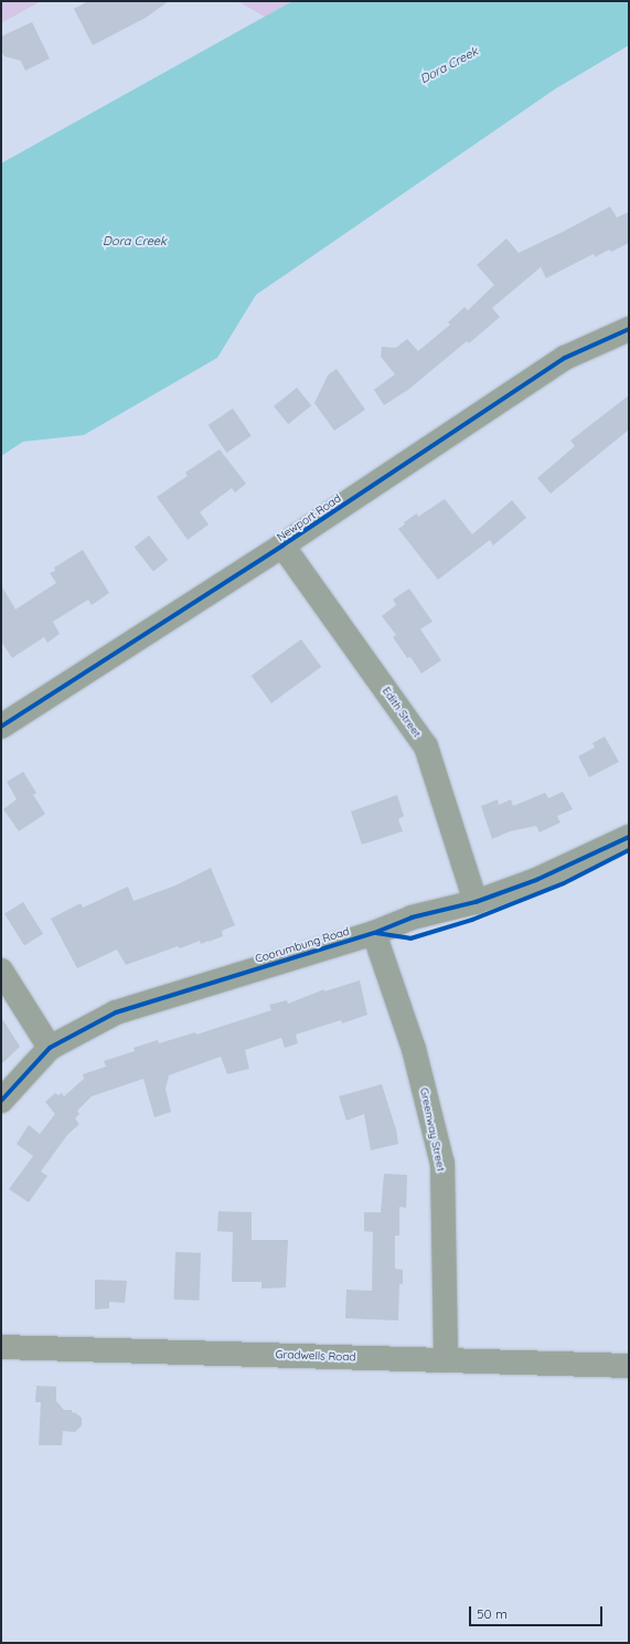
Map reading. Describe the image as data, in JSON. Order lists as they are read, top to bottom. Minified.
{"streets":{"street":["Newport Road","Edith Street","Coorumbung Road","Greenway Street","Gradwells Road"]},"crossings":[["Newport Road","Edith Street"],["Edith Street","Coorumbung Road"],["Coorumbung Road","Greenway Street"],["Greenway Street","Gradwells Road"]],"water":["Dora Creek"],"scale_bar":"50 m"}
